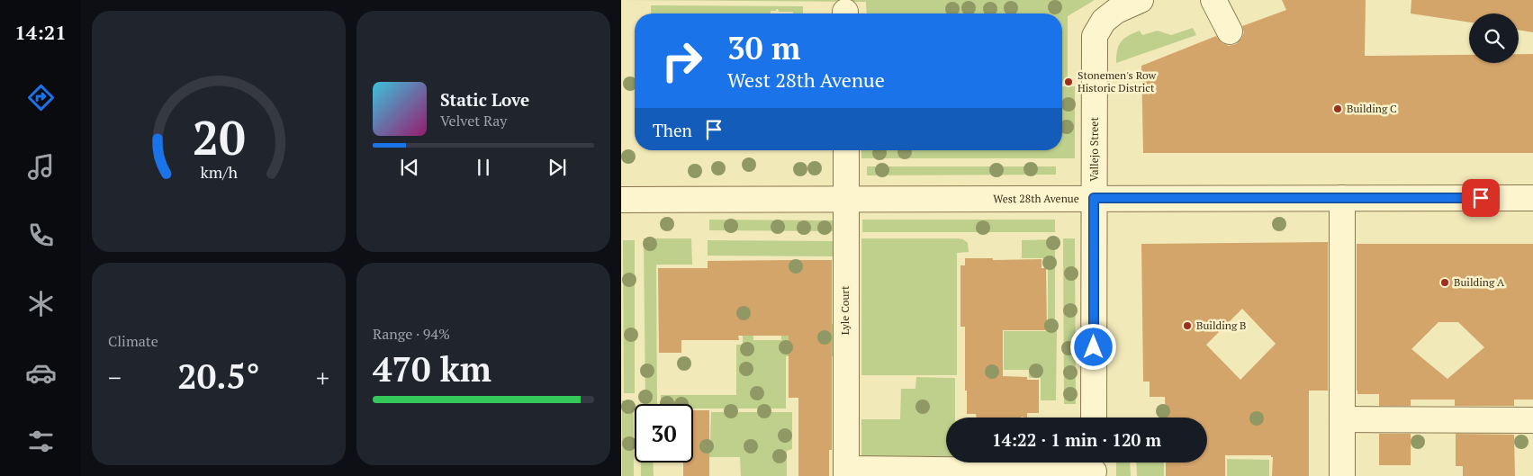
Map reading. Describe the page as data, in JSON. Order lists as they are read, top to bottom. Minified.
{"streets":{"street":["Vallejo Street","West 28th Avenue","Lyle Court"]},"crossings":[["Vallejo Street","West 28th Avenue"],["West 28th Avenue","Lyle Court"]],"places":["Stonemen's Row Historic District","Building C","Building A","Building B"],"page":{"tabs":"14:21","turn":["30 m","West 28th Avenue"],"song":["Static Love","Velvet Ray"],"then":"Then","tile":["Climate",["Range · 94%","470 km"]],"heat":["−","20.5°","+"],"limit":"30","trip":"14:22 · 1 min · 120 m","gauge":["20","km/h"]}}
